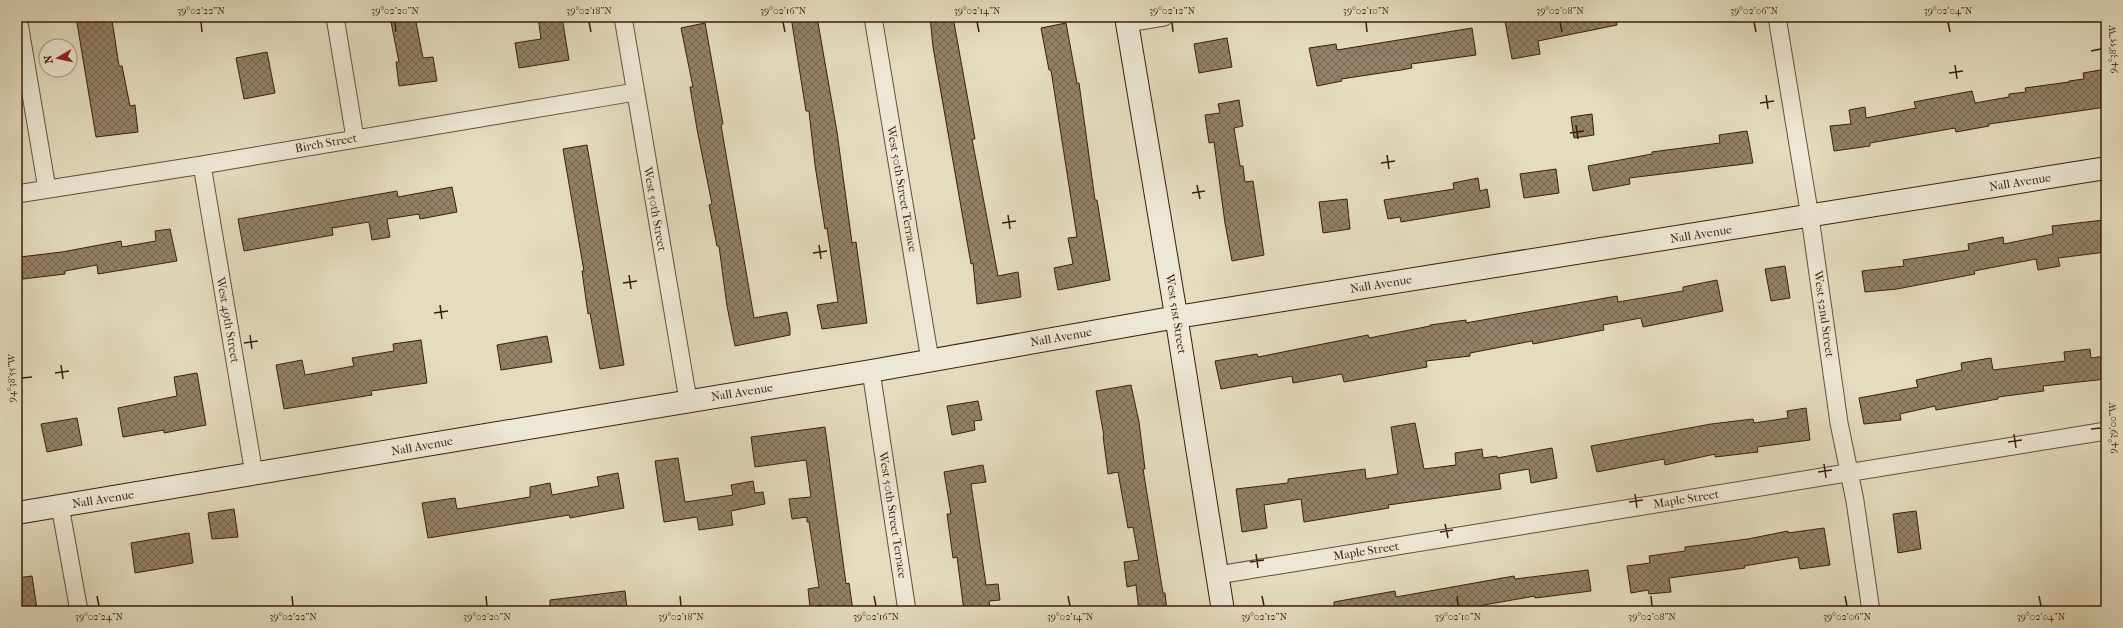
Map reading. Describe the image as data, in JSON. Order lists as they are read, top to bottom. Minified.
{"streets":{"street":["Birch Street","Nall Avenue","West 50th Street Terrace","West 50th Street","West 51st Street","West 52nd Street","West 49th Street","Maple Street"]},"crossings":[["Birch Street","West 50th Street"],["Birch Street","West 49th Street"],["Nall Avenue","West 50th Street Terrace"],["Nall Avenue","West 50th Street"],["Nall Avenue","West 51st Street"],["Nall Avenue","West 52nd Street"],["Nall Avenue","West 49th Street"],["West 51st Street","Maple Street"],["West 52nd Street","Maple Street"]],"north":"left","coordinates":["39°02'22\"N","39°02'20\"N","39°02'18\"N","39°02'16\"N","39°02'14\"N","39°02'12\"N","39°02'10\"N","39°02'08\"N","39°02'06\"N","39°02'04\"N","94°38'55\"W","94°39'00\"W","39°02'24\"N"]}
